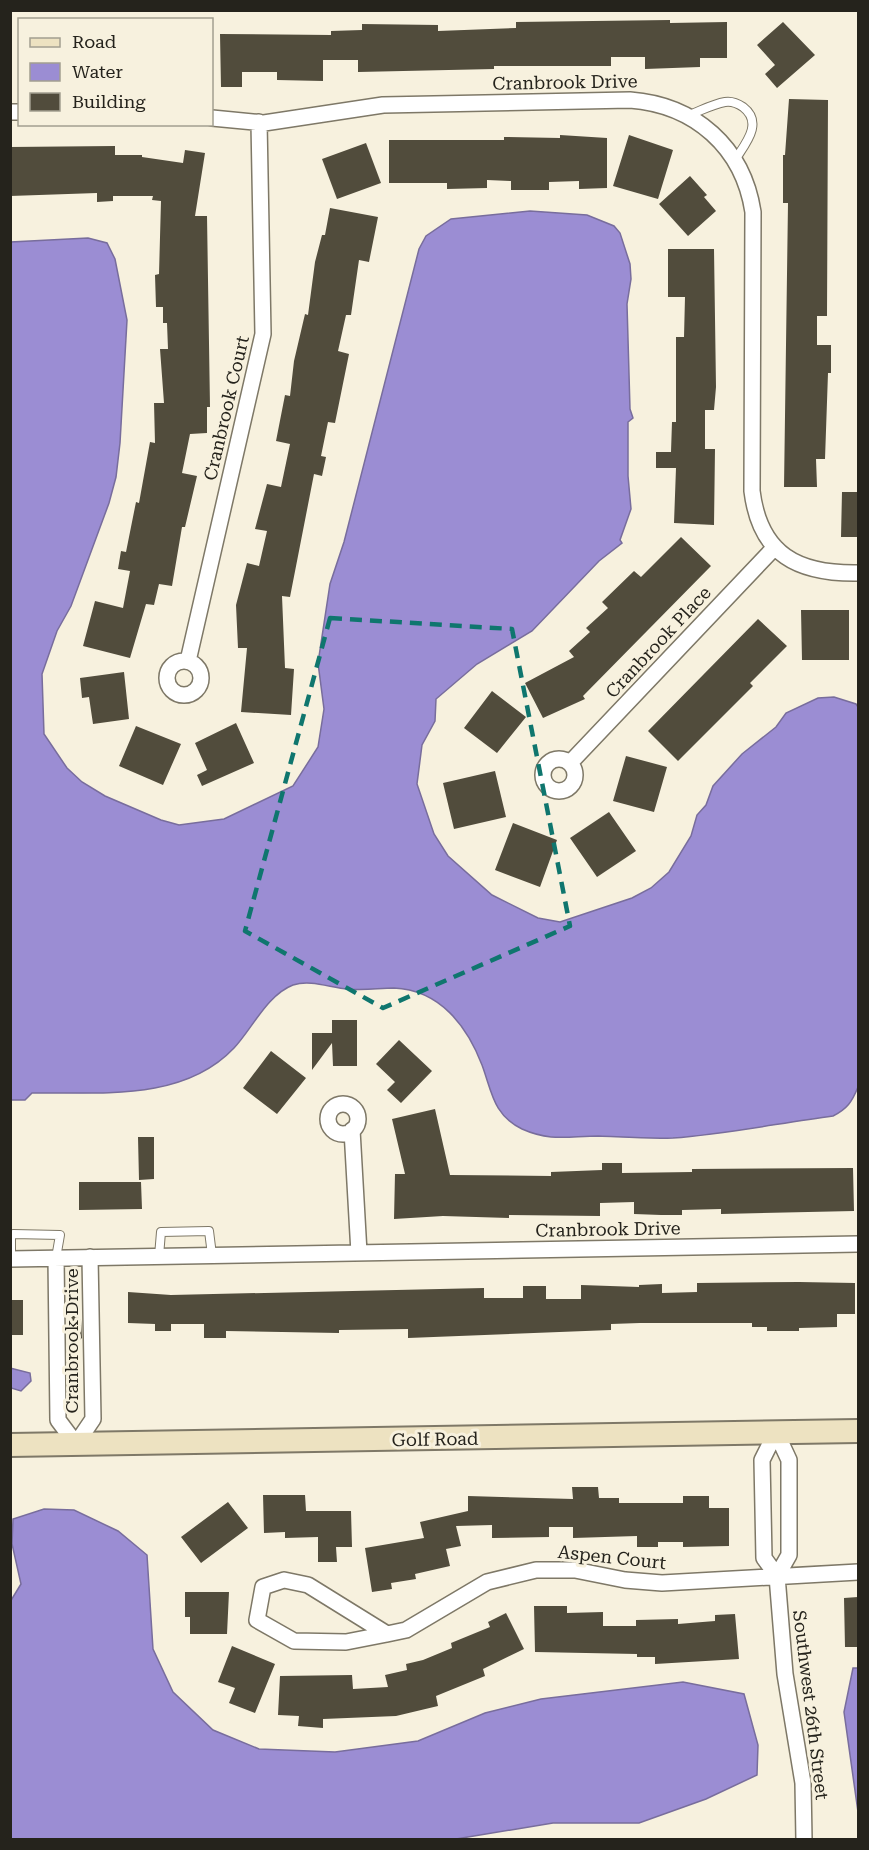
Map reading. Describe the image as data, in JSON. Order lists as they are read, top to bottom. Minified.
{"streets":{"street":["Cranbrook Drive","Cranbrook Court","Cranbrook Place","Golf Road","Aspen Court","Southwest 26th Street"]},"crossings":[["Cranbrook Drive","Cranbrook Court"],["Cranbrook Drive","Cranbrook Place"],["Cranbrook Drive","Golf Road"],["Golf Road","Southwest 26th Street"],["Aspen Court","Southwest 26th Street"]],"legend":["Road","Water","Building"]}
